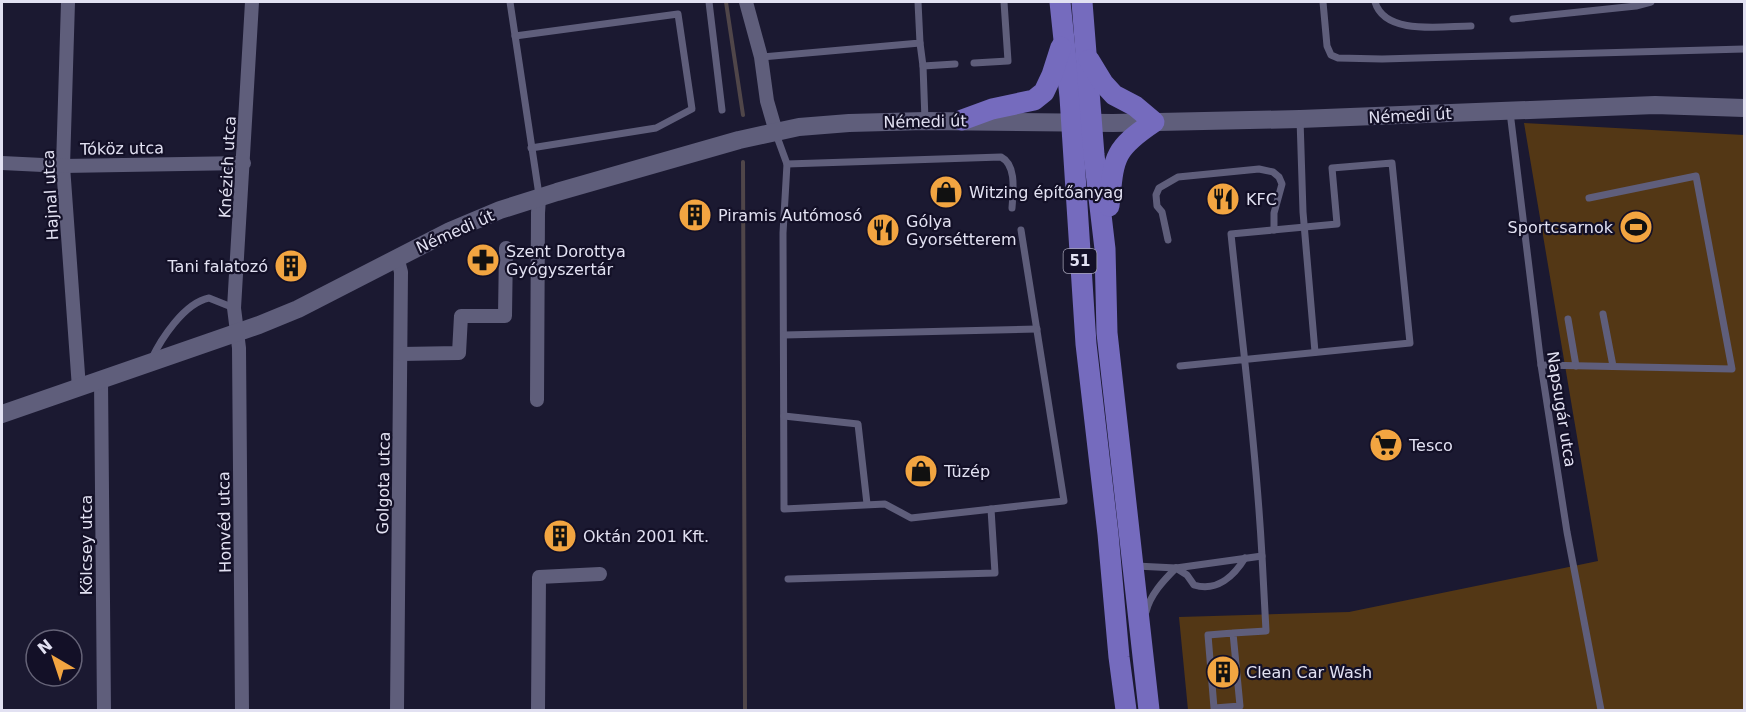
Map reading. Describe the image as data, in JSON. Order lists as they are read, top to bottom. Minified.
{"streets":{"main road":["Némedi út","51"],"street":["Tóköz utca","Knézich utca","Hajnal utca","Golgota utca","Honvéd utca","Kölcsey utca"],"lane":["Napsugár utca"]},"crossings":[["Némedi út","Knézich utca"],["Némedi út","Hajnal utca"],["Némedi út","51"],["Némedi út","Napsugár utca"],["Némedi út","Golgota utca"],["Némedi út","Honvéd utca"],["Némedi út","Kölcsey utca"],["Tóköz utca","Knézich utca"],["Tóköz utca","Hajnal utca"],["Knézich utca","Honvéd utca"]],"places":{"shop":["Witzing építőanyag","Tüzép"],"restaurant":["KFC","Gólya Gyorsétterem"],"building":["Piramis Autómosó","Tani falatozó","Oktán 2001 Kft.","Clean Car Wash"],"sports":["Sportcsarnok"],"pharmacy":["Szent Dorottya Gyógyszertár"],"supermarket":["Tesco"]},"north":"top left"}
